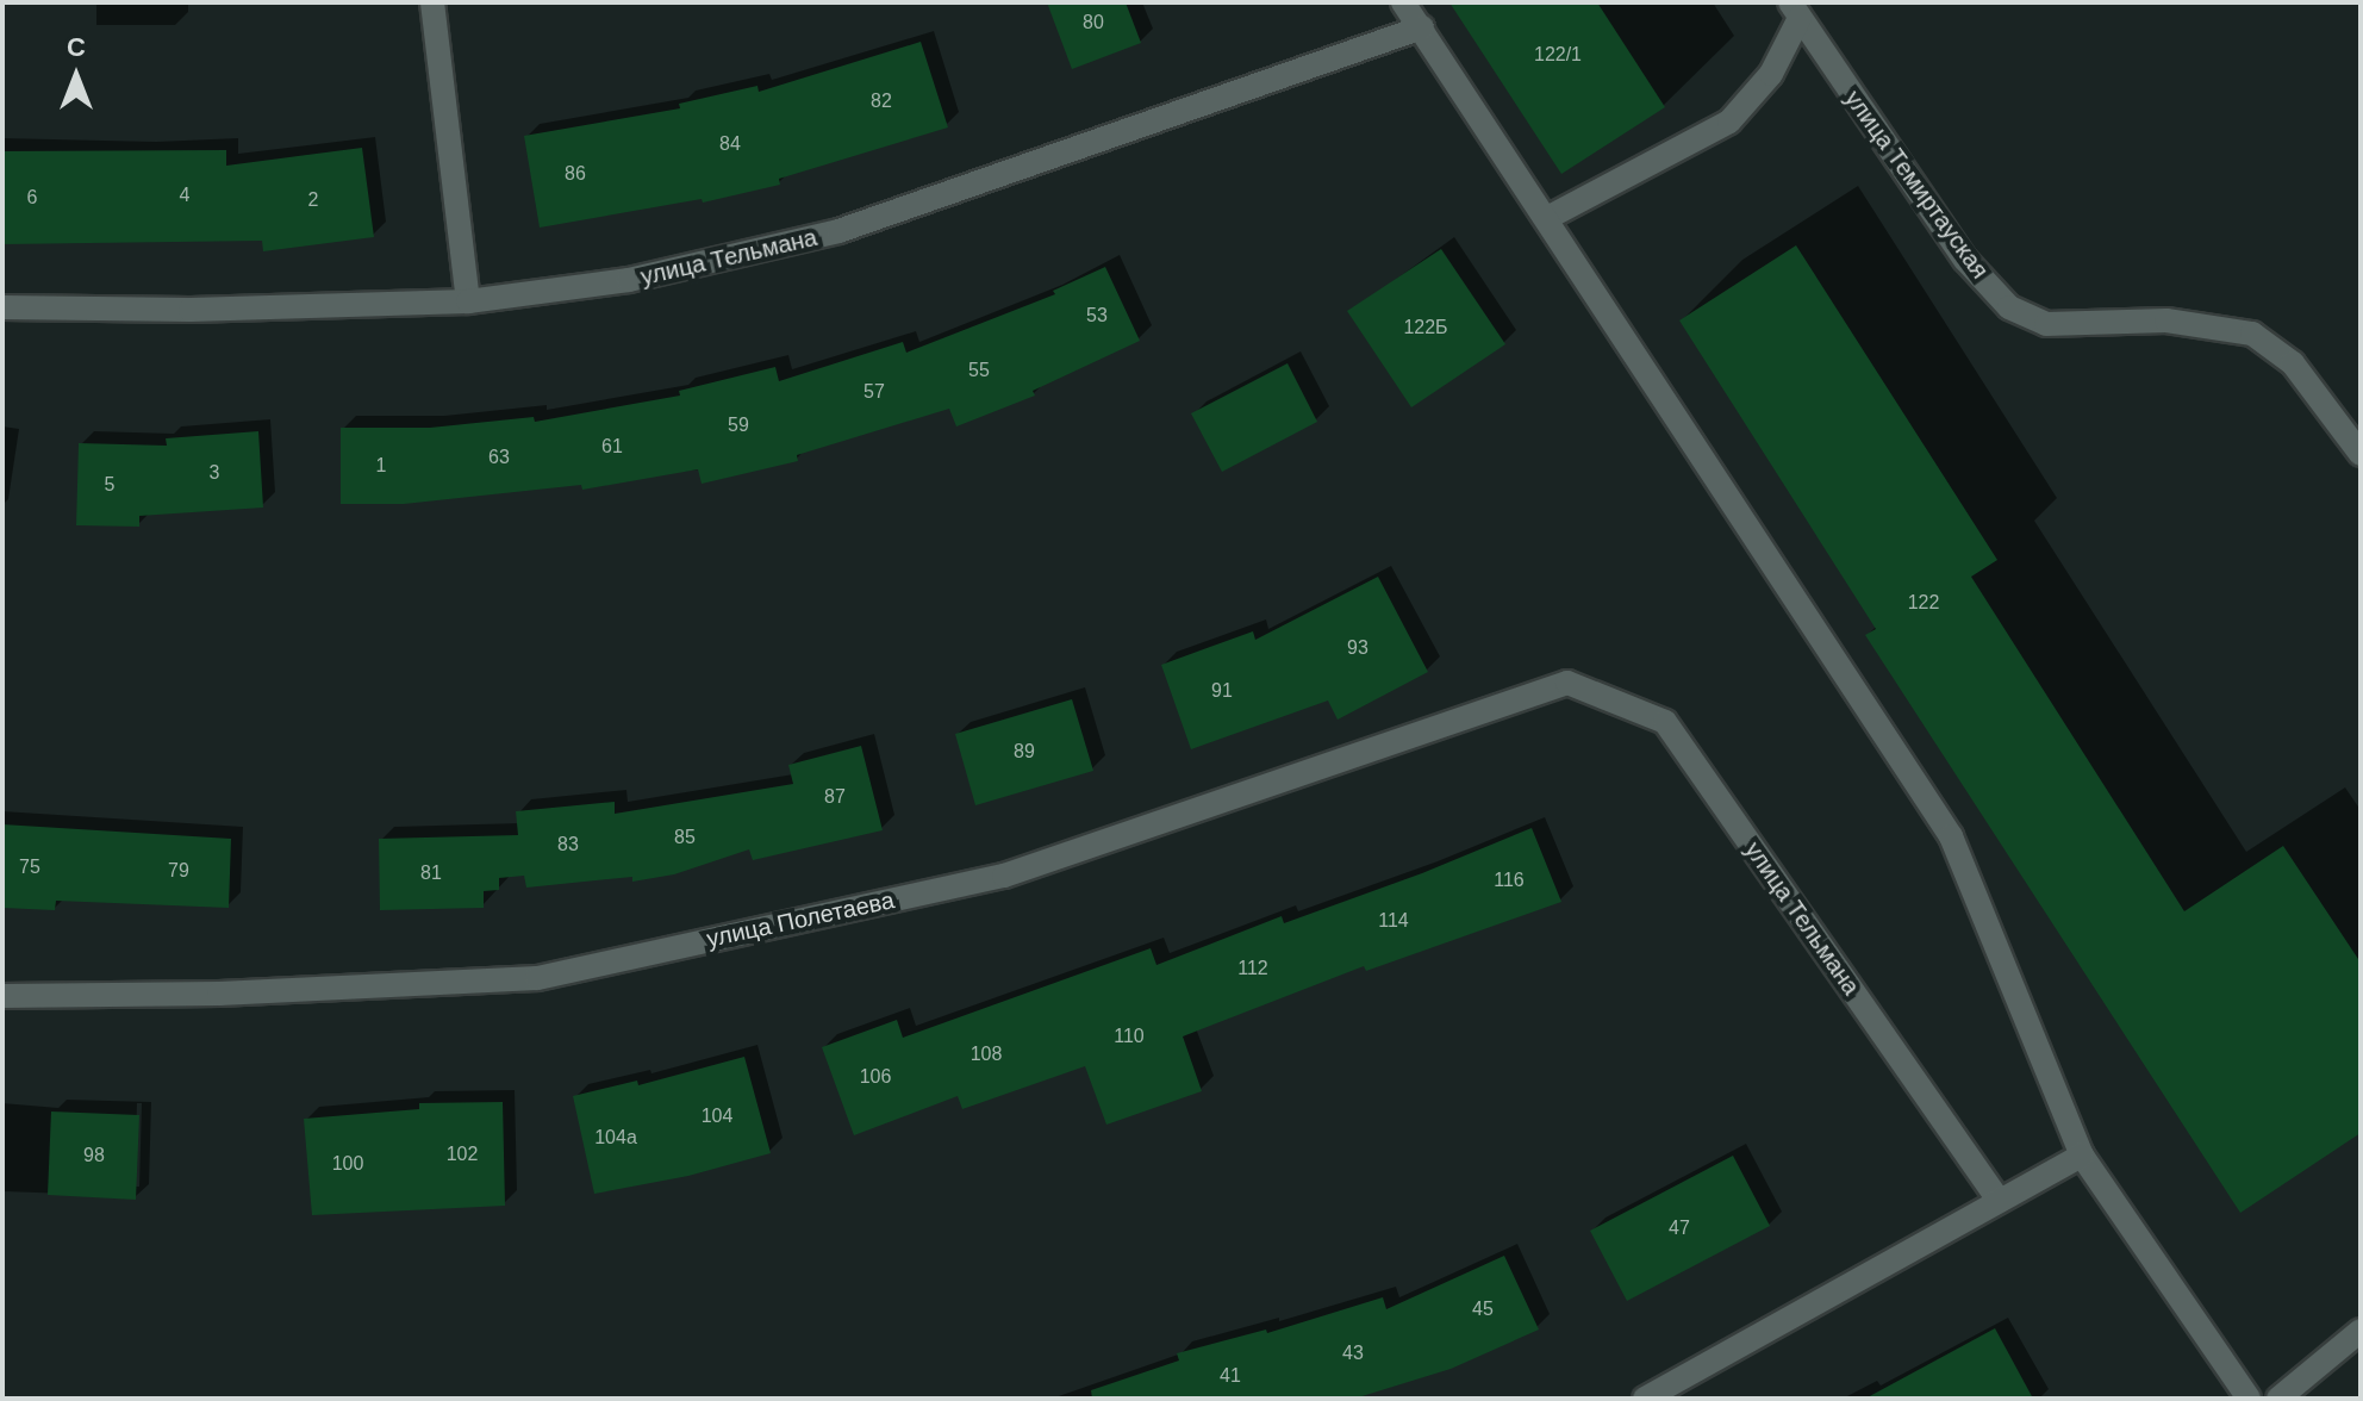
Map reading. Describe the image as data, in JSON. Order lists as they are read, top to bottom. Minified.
{"streets":{"street":["улица Темиртауская","улица Тельмана","улица Полетаева"]},"crossings":[["улица Тельмана","улица Полетаева"]],"house_numbers":["80","122/1","82","84","86","4","6","2","53","122Б","55","57","59","61","63","1","3","5","122","93","91","89","87","85","83","75","79","81","116","114","112","110","108","106","104","104а","102","98","100","47","45","43","41"],"north":"top"}
